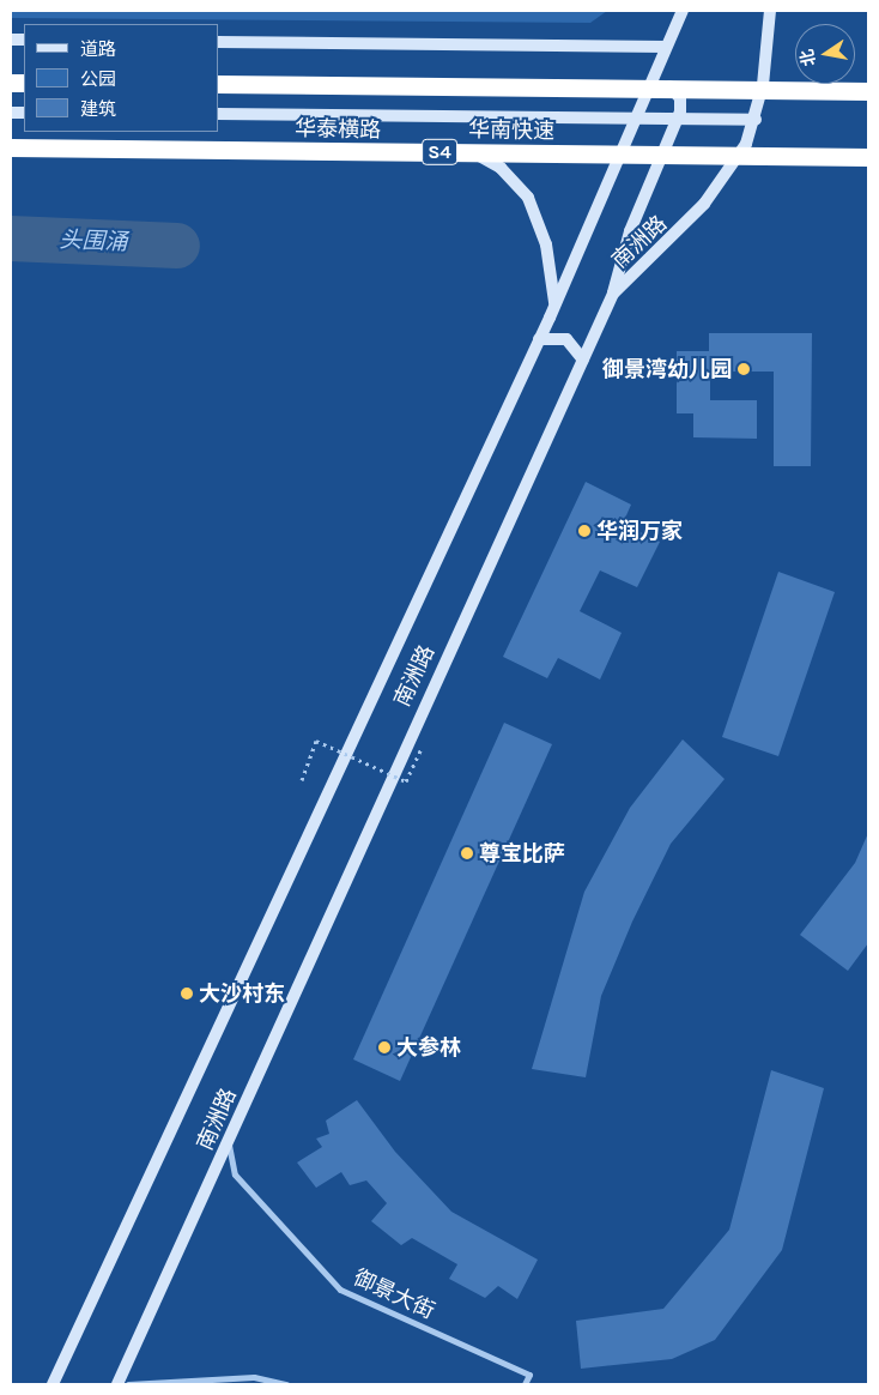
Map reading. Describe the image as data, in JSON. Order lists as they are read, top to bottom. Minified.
{"streets":{"highway":["华南快速","S4"],"main road":["华泰横路","南洲路"],"street":["御景大街"]},"crossings":[["华泰横路","华南快速"],["华泰横路","南洲路"],["南洲路","御景大街"]],"water":["头围涌"],"places":["御景湾幼儿园","华润万家","尊宝比萨","大沙村东","大参林"],"legend":["道路","公园","建筑"],"north":"left"}
